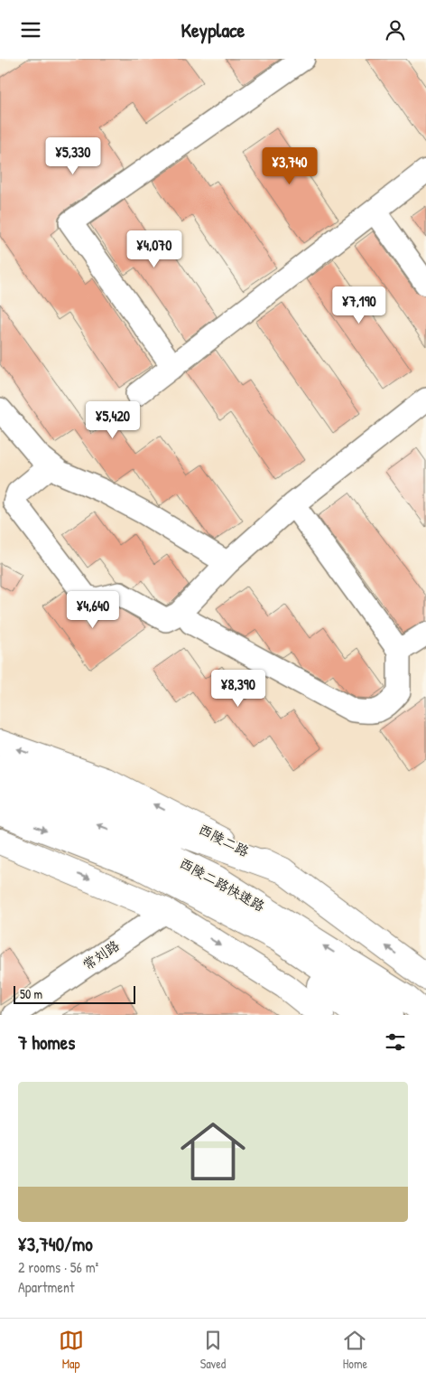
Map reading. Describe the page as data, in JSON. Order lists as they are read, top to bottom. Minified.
{"streets":{"main road":["西陵二路","西陵二路快速路"],"street":["常刘路"]},"scale_bar":"50 m","page":{"header":"Keyplace","price":["¥5,330","¥3,740","¥4,070","¥7,190","¥5,420","¥4,640","¥8,390"],"scale":"50 m","heading":"7 homes","list":[{"name":"¥3,740/mo","note":"2 rooms · 56 m² · Apartment"}],"tabs":["Map","Saved","Home"]}}
